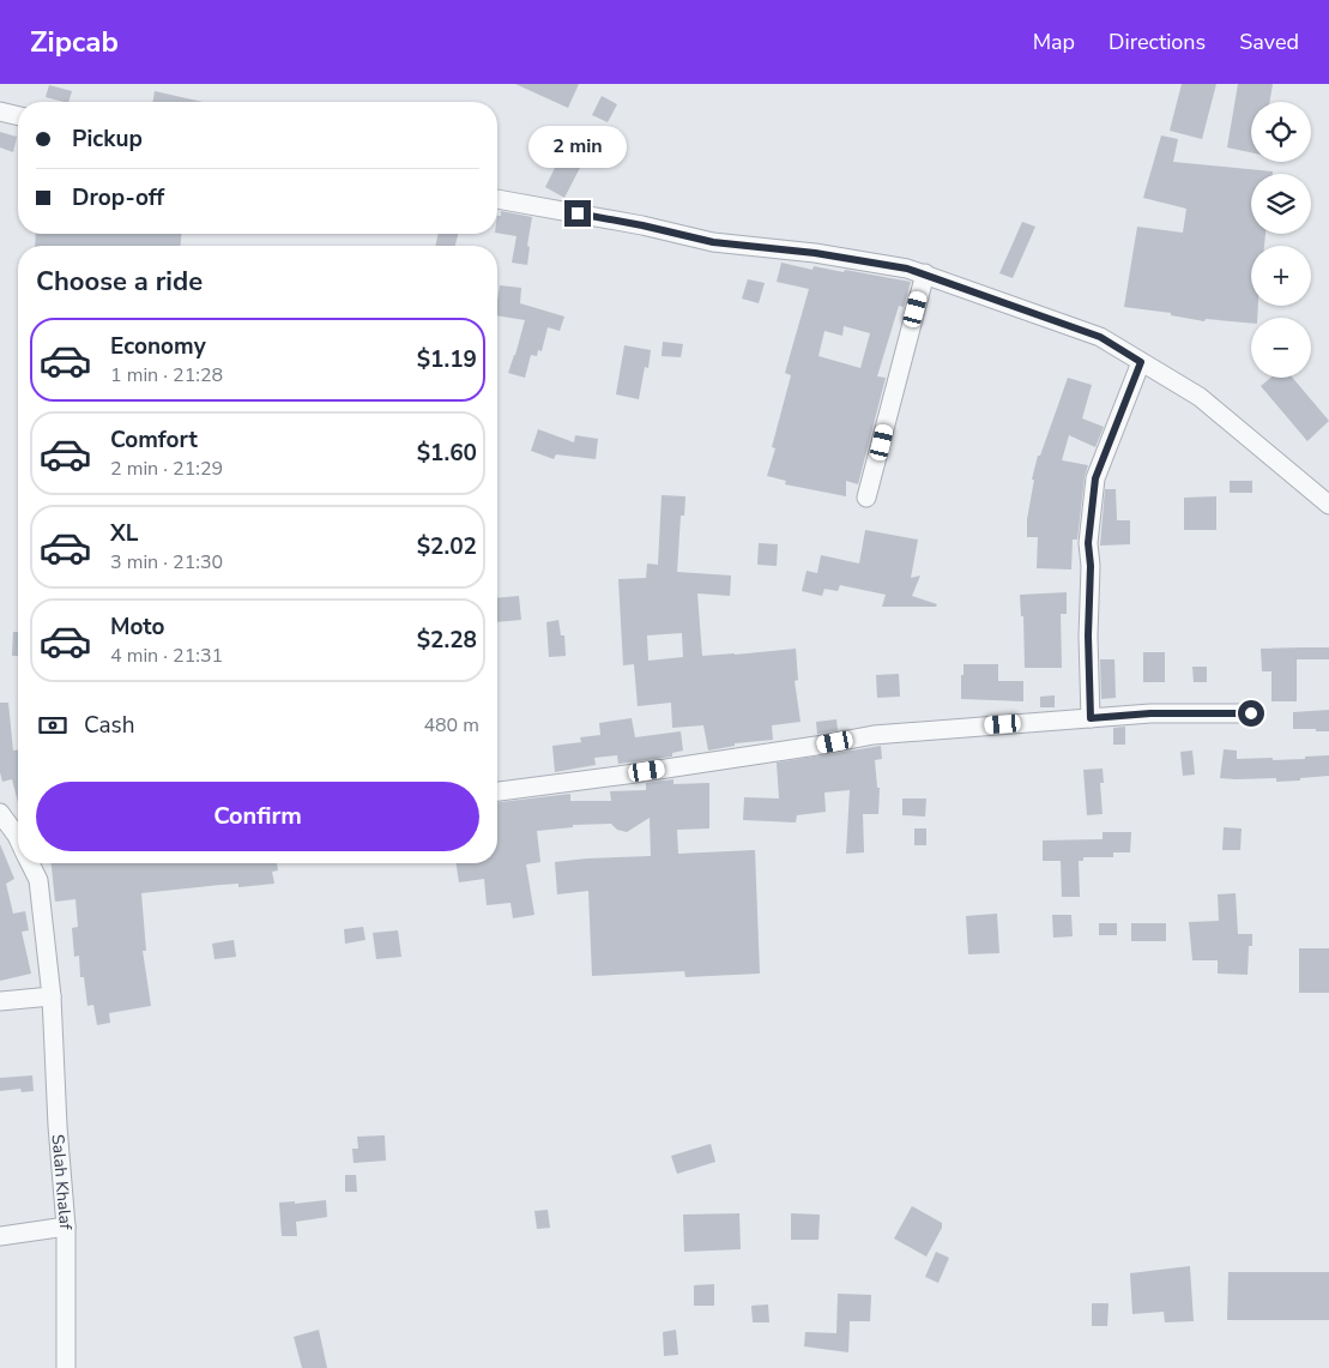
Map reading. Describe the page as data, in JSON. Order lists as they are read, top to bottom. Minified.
{"streets":{"street":["Salah Khalaf"]},"page":{"header":"Zipcab","nav":["Map","Directions","Saved"],"map_buttons":["+","−"],"banner":["Pickup","Drop-off"],"bubble":"2 min","heading":"Choose a ride","list":[{"name":"Economy","note":"1 min · 21:28","value":"$1.19"},{"name":"Comfort","note":"2 min · 21:29","value":"$1.60"},{"name":"XL","note":"3 min · 21:30","value":"$2.02"},{"name":"Moto","note":"4 min · 21:31","value":"$2.28"}],"pay":["Cash","480 m"],"buttons":"Confirm"}}
